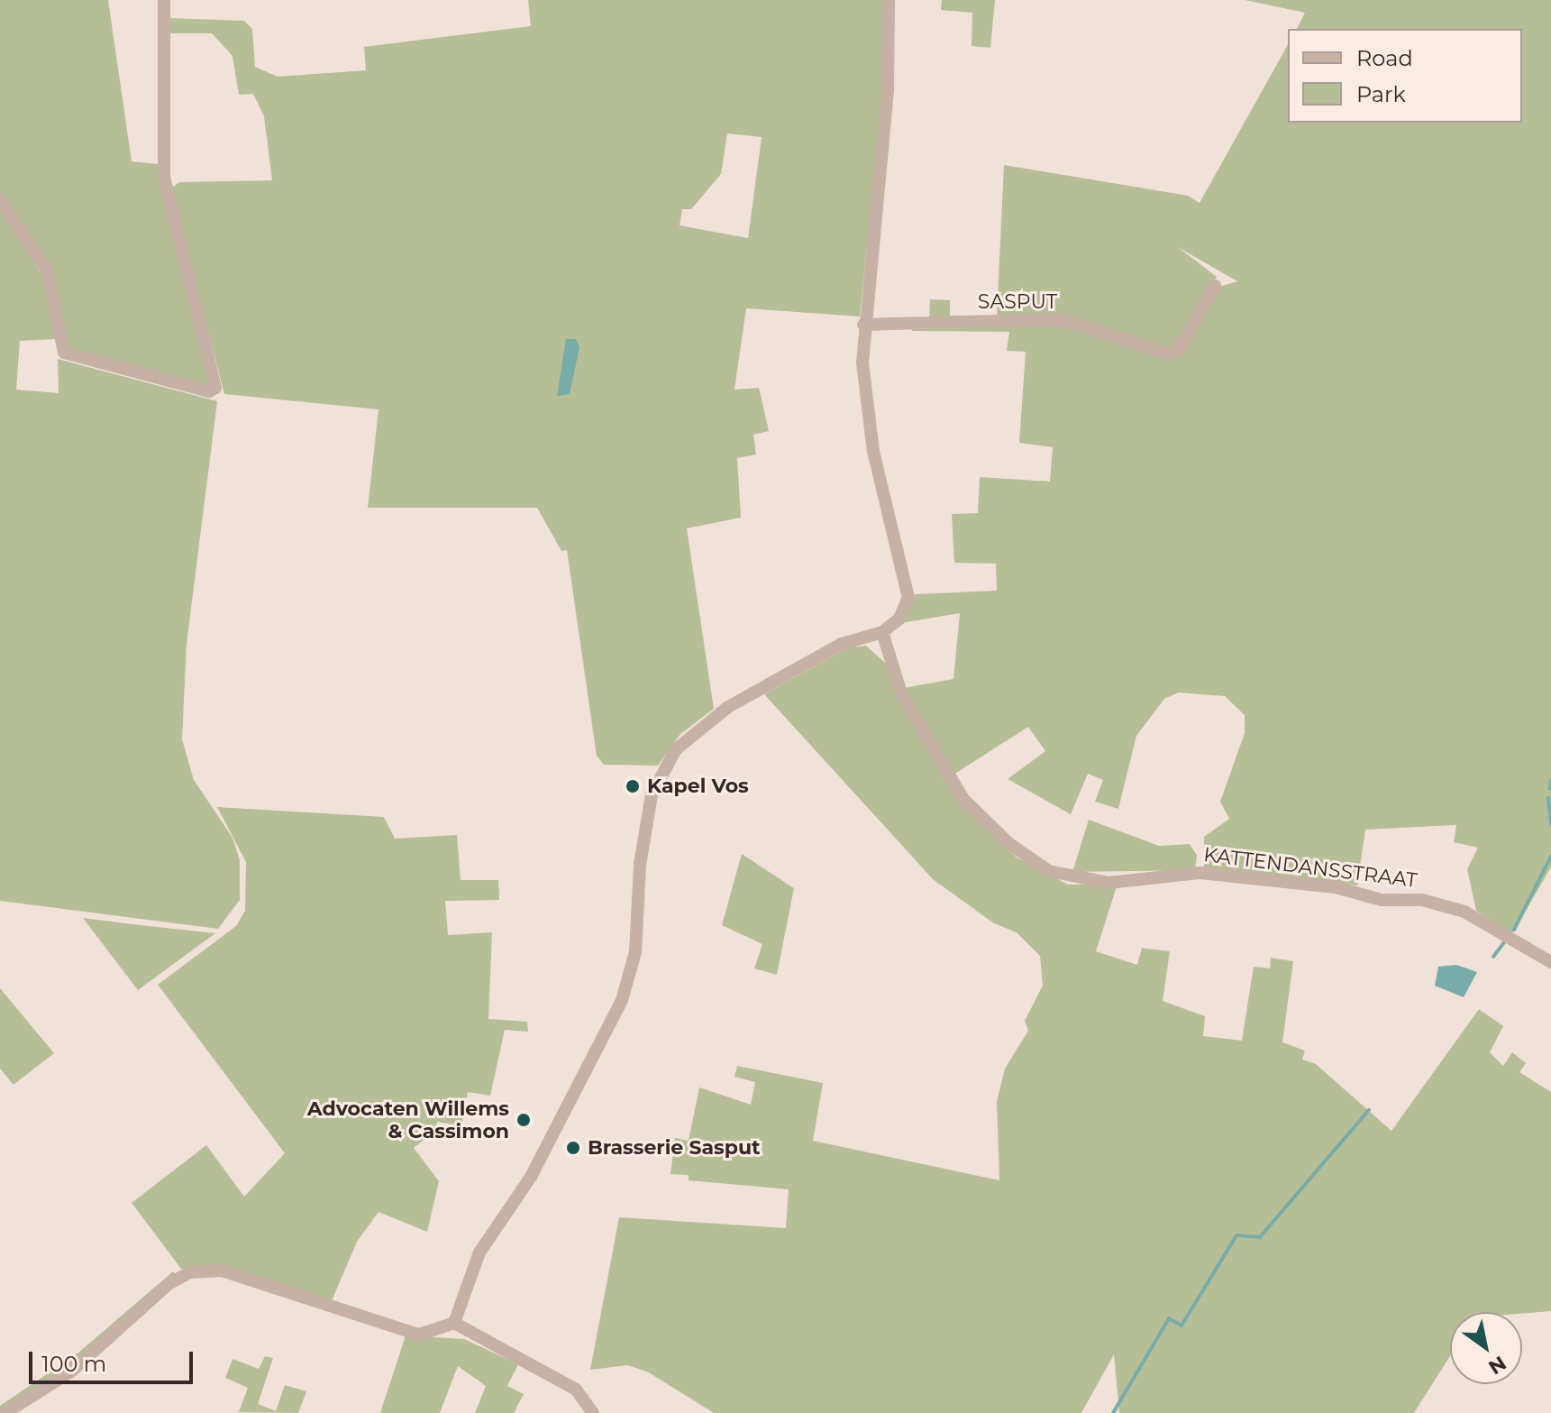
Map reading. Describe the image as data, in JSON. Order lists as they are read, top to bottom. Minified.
{"streets":{"street":["SASPUT","KATTENDANSSTRAAT"]},"places":["Kapel Vos","Advocaten Willems & Cassimon","Brasserie Sasput"],"legend":["Road","Park"],"scale_bar":"100 m","north":"bottom right"}
